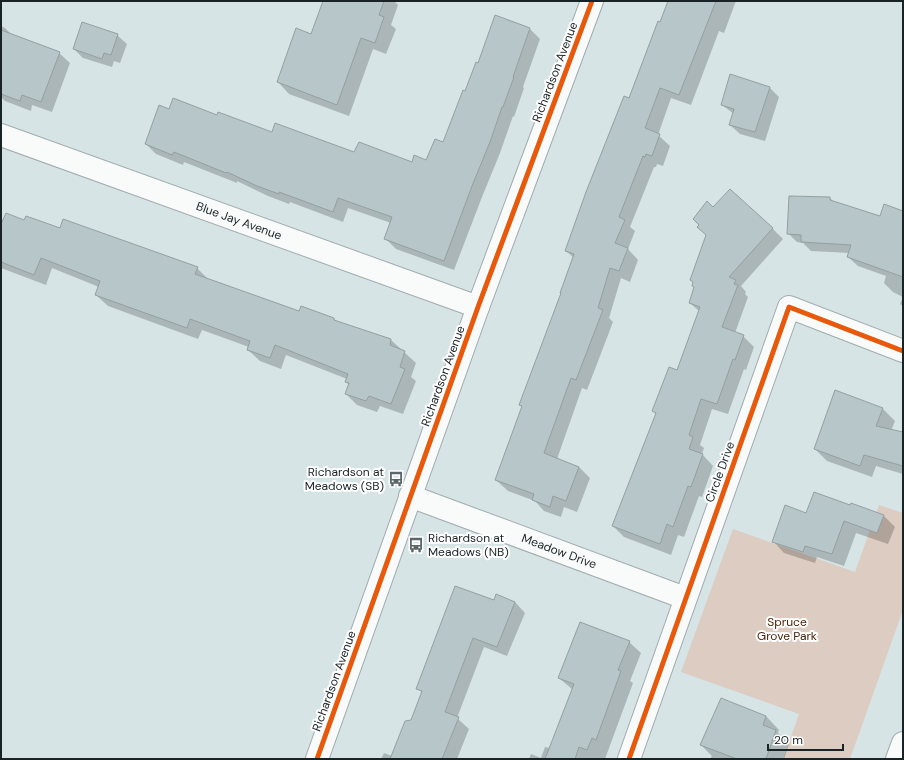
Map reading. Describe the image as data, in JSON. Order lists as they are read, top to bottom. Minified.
{"streets":{"street":["Richardson Avenue","Blue Jay Avenue","Circle Drive","Meadow Drive"]},"crossings":[["Richardson Avenue","Blue Jay Avenue"],["Richardson Avenue","Meadow Drive"],["Circle Drive","Meadow Drive"]],"parks":["Spruce Grove Park"],"places":{"bus stop":["Richardson at Meadows (SB)","Richardson at Meadows (NB)"]},"scale_bar":"20 m"}
